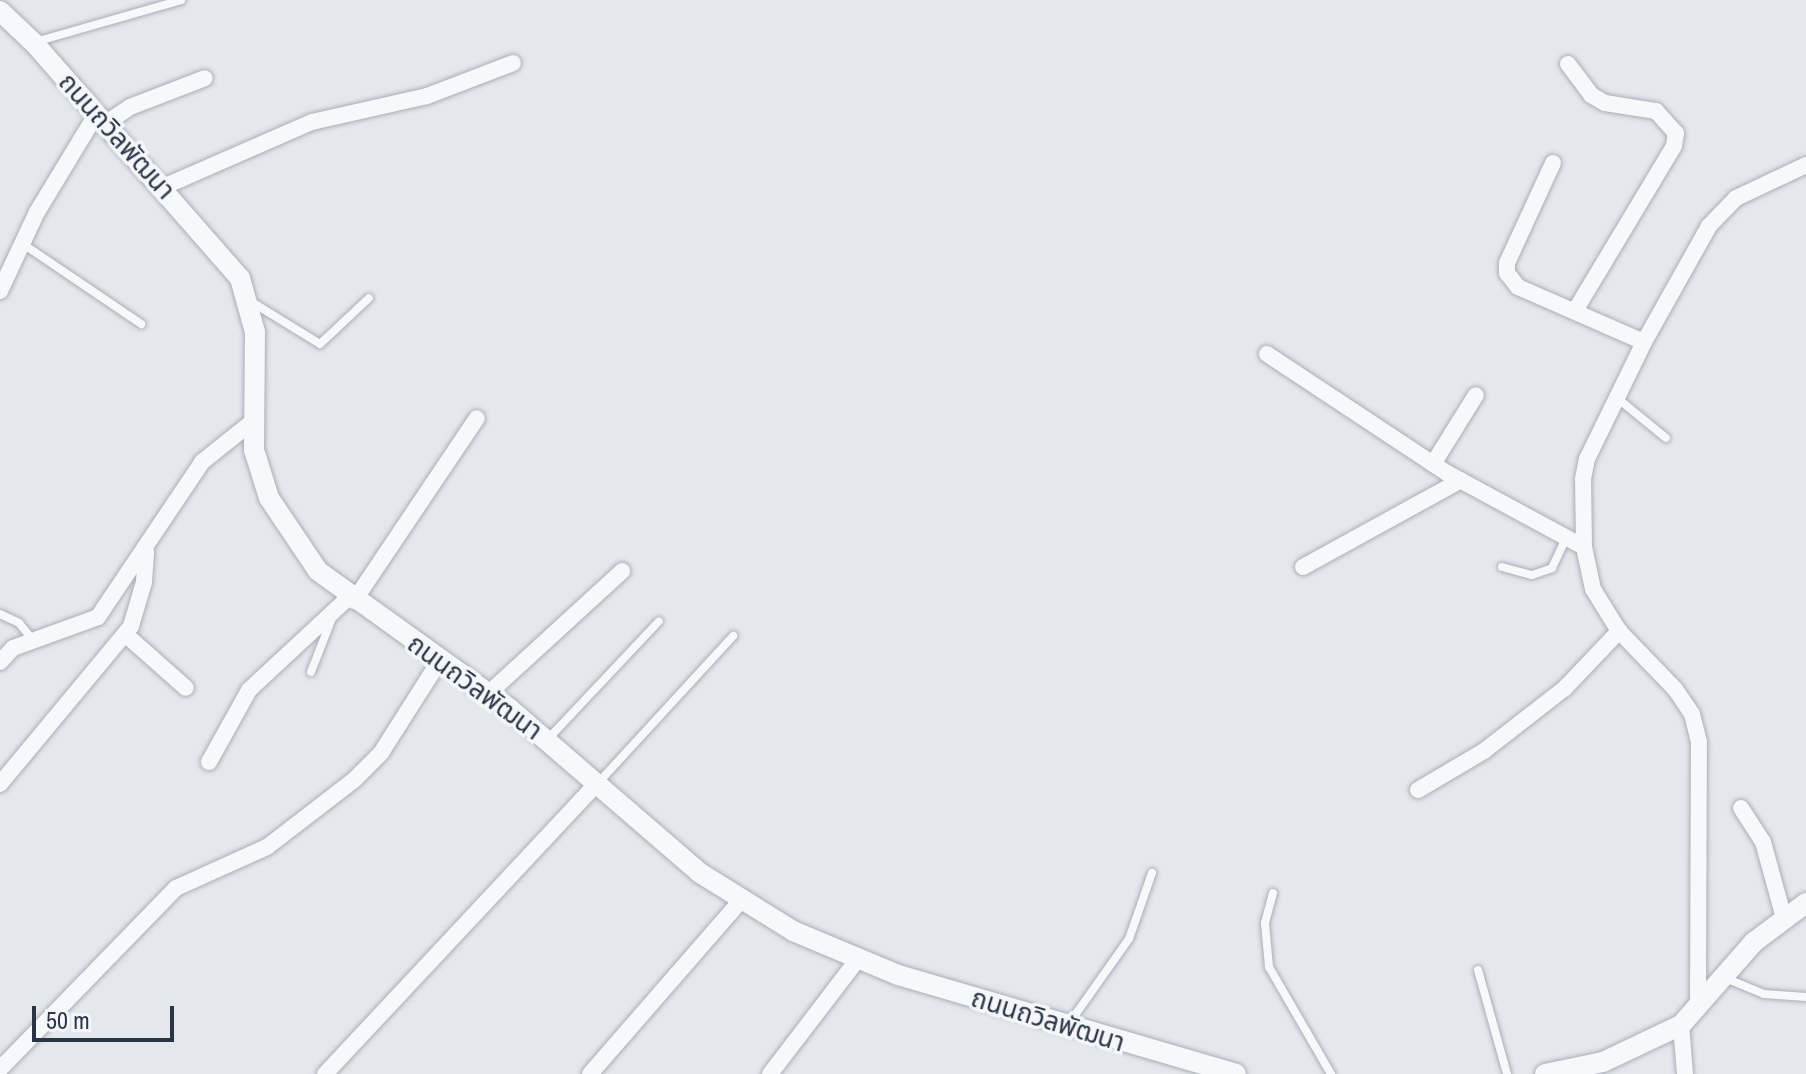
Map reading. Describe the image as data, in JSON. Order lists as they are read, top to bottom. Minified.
{"streets":{"street":["ถนนถวิลพัฒนา"]},"scale_bar":"50 m"}
